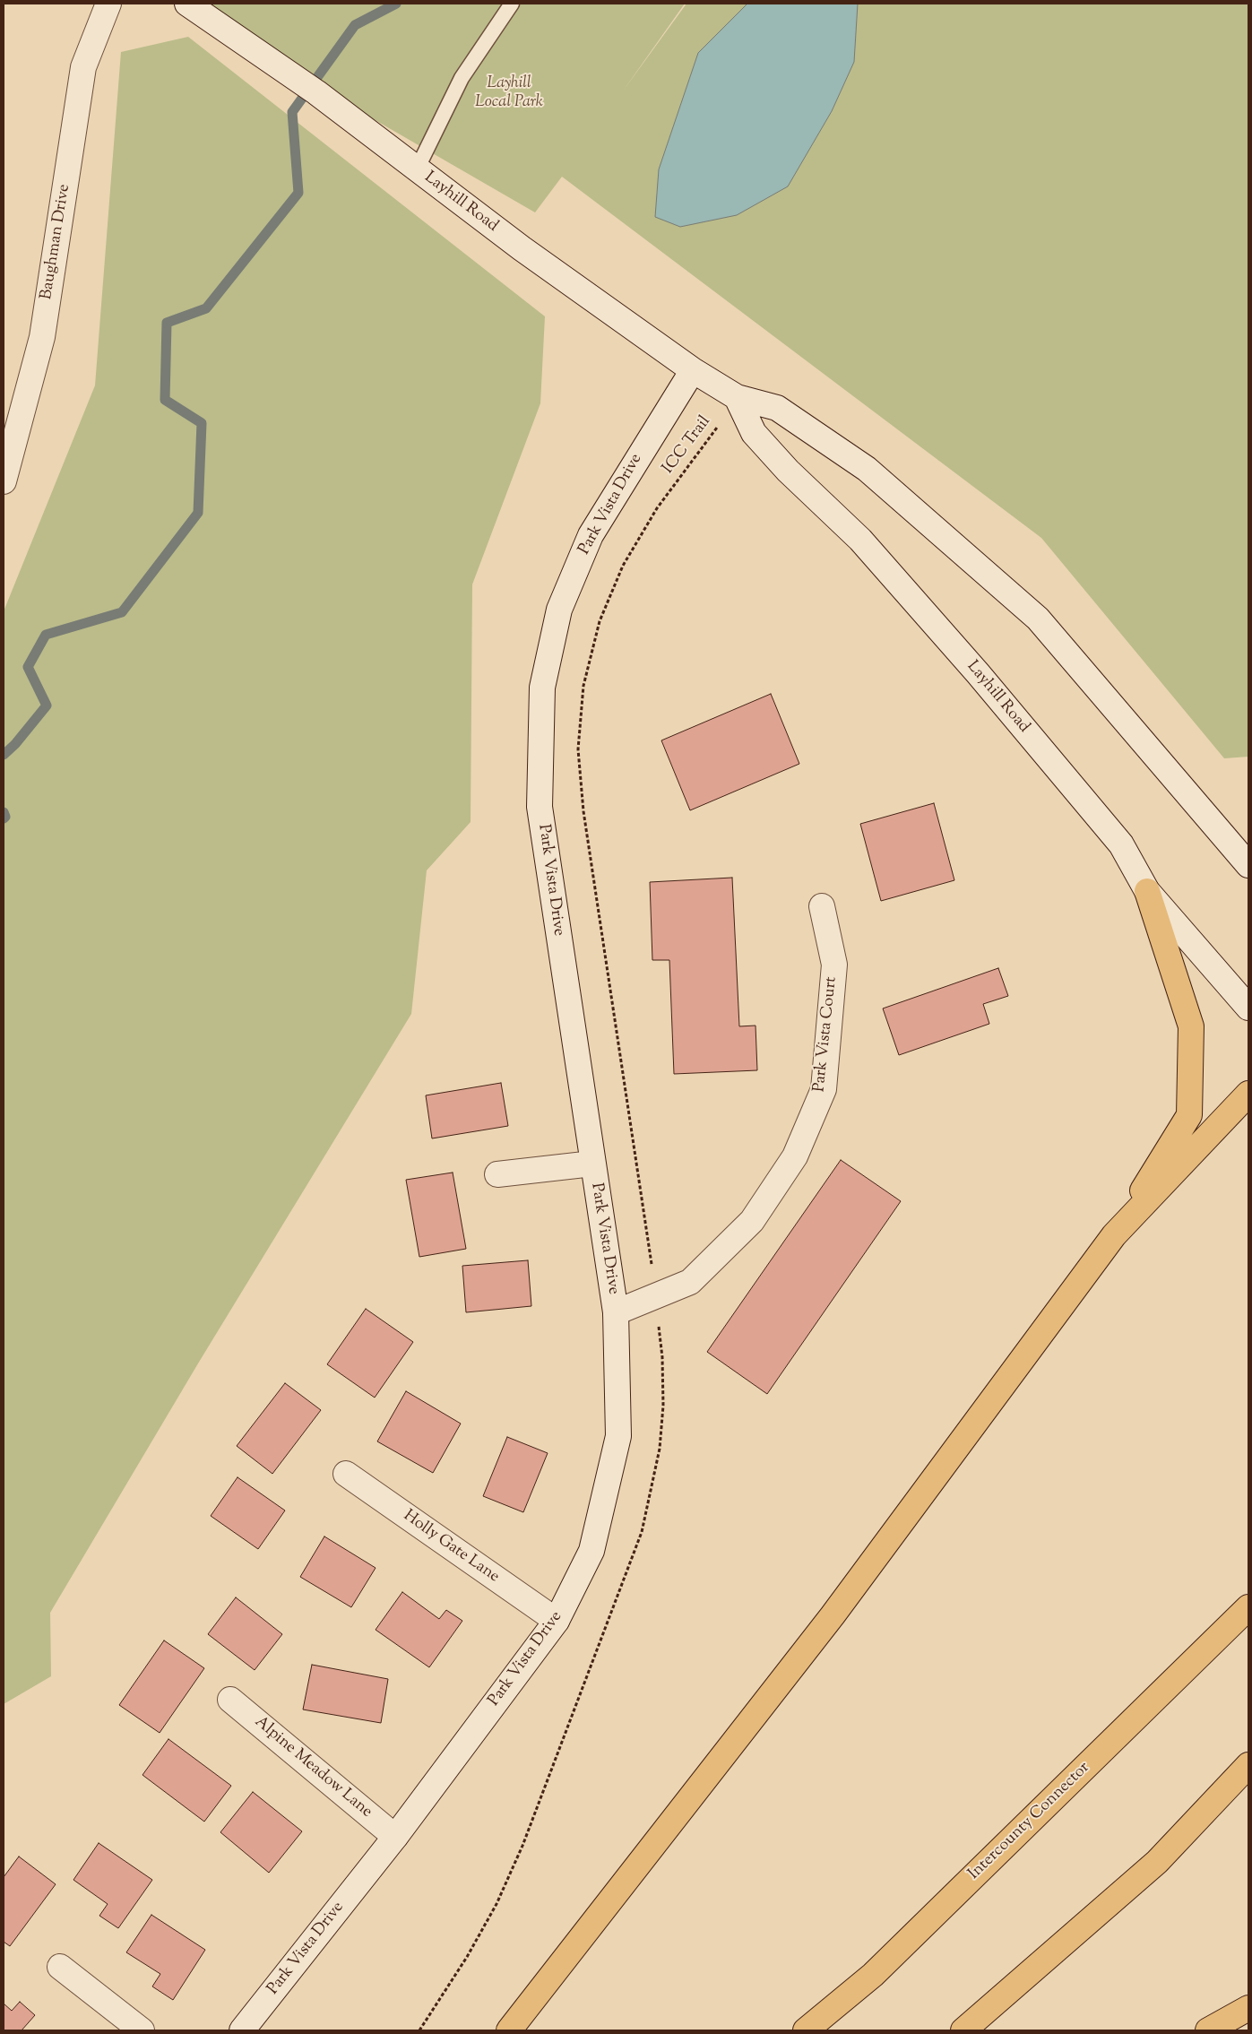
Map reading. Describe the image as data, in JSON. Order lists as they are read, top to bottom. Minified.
{"streets":{"highway":["Intercounty Connector"],"street":["Layhill Road","Baughman Drive","Park Vista Drive","Park Vista Court","Holly Gate Lane","Alpine Meadow Lane"],"path":["ICC Trail"]},"crossings":[["Layhill Road","ICC Trail"],["Layhill Road","Park Vista Drive"],["Park Vista Drive","Park Vista Court"],["Park Vista Drive","Holly Gate Lane"],["Park Vista Drive","Alpine Meadow Lane"]],"parks":["Layhill Local Park"]}
